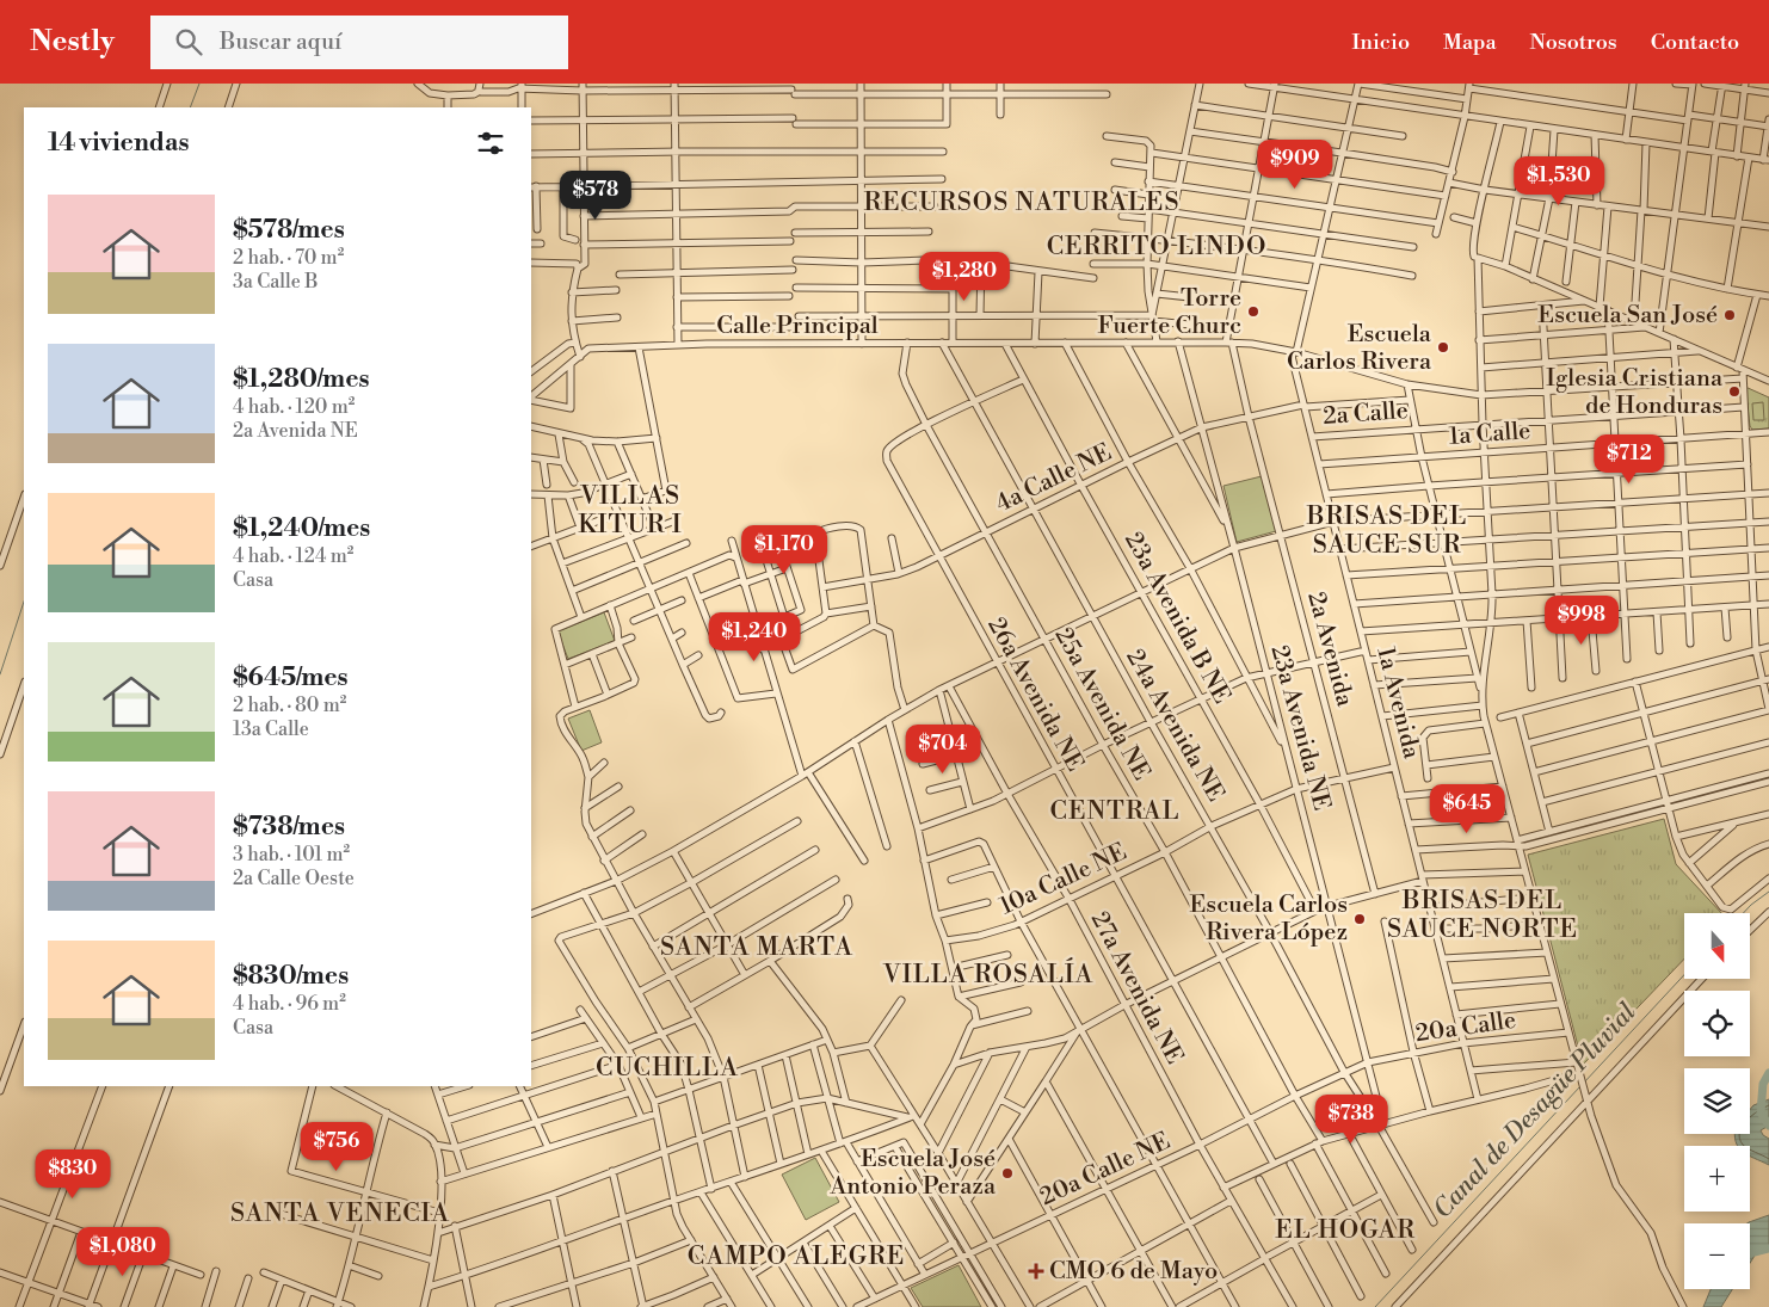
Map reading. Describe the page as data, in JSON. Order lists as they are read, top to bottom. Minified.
{"streets":{"street":["Calle Principal","2a Calle","1a Calle","4a Calle NE","23a Avenida B NE","2a Avenida","26a Avenida NE","1a Avenida","25a Avenida NE","24a Avenida NE","23a Avenida NE","10a Calle NE","27a Avenida NE","20a Calle","20a Calle NE"]},"crossings":[["Calle Principal","23a Avenida B NE"],["Calle Principal","2a Avenida"],["Calle Principal","1a Avenida"],["Calle Principal","25a Avenida NE"],["Calle Principal","24a Avenida NE"],["Calle Principal","23a Avenida NE"],["2a Calle","1a Avenida"],["1a Calle","1a Avenida"],["4a Calle NE","23a Avenida B NE"],["4a Calle NE","2a Avenida"],["4a Calle NE","26a Avenida NE"],["4a Calle NE","1a Avenida"],["4a Calle NE","25a Avenida NE"],["4a Calle NE","24a Avenida NE"],["4a Calle NE","23a Avenida NE"],["23a Avenida B NE","10a Calle NE"],["2a Avenida","10a Calle NE"],["26a Avenida NE","25a Avenida NE"],["26a Avenida NE","10a Calle NE"],["26a Avenida NE","20a Calle NE"],["1a Avenida","10a Calle NE"],["1a Avenida","20a Calle"],["25a Avenida NE","10a Calle NE"],["25a Avenida NE","20a Calle NE"],["24a Avenida NE","23a Avenida NE"],["24a Avenida NE","10a Calle NE"],["24a Avenida NE","20a Calle NE"],["23a Avenida NE","10a Calle NE"],["23a Avenida NE","20a Calle"],["23a Avenida NE","20a Calle NE"],["10a Calle NE","27a Avenida NE"],["27a Avenida NE","20a Calle NE"],["20a Calle","20a Calle NE"]],"districts":["RECURSOS NATURALES","CERRITO LINDO","VILLAS KITUR I","BRISAS DEL SAUCE SUR","CENTRAL","BRISAS DEL SAUCE NORTE","SANTA MARTA","VILLA ROSALÍA","CUCHILLA","SANTA VENECIA","EL HOGAR","CAMPO ALEGRE"],"water":["Canal de Desagüe Pluvial"],"places":{"other":["Torre Fuerte Churc","Escuela San José","Escuela Carlos Rivera","Iglesia Cristiana de Honduras","Escuela Carlos Rivera López","Escuela José Antonio Peraza"],"health":["CMO 6 de Mayo"]},"north":"bottom","page":{"header":"Nestly","search":"Buscar aquí","nav":["Inicio","Mapa","Nosotros","Contacto"],"heading":"14 viviendas","price":["$909","$1,530","$578","$1,280","$712","$1,170","$998","$1,240","$704","$645","$738","$756","$830","$1,080"],"list":[{"name":"$578/mes","note":"2 hab. · 70 m² · 3a Calle B"},{"name":"$1,280/mes","note":"4 hab. · 120 m² · 2a Avenida NE"},{"name":"$1,240/mes","note":"4 hab. · 124 m² · Casa"},{"name":"$645/mes","note":"2 hab. · 80 m² · 13a Calle"},{"name":"$738/mes","note":"3 hab. · 101 m² · 2a Calle Oeste"},{"name":"$830/mes","note":"4 hab. · 96 m² · Casa"}],"map_buttons":["+","−"]}}
